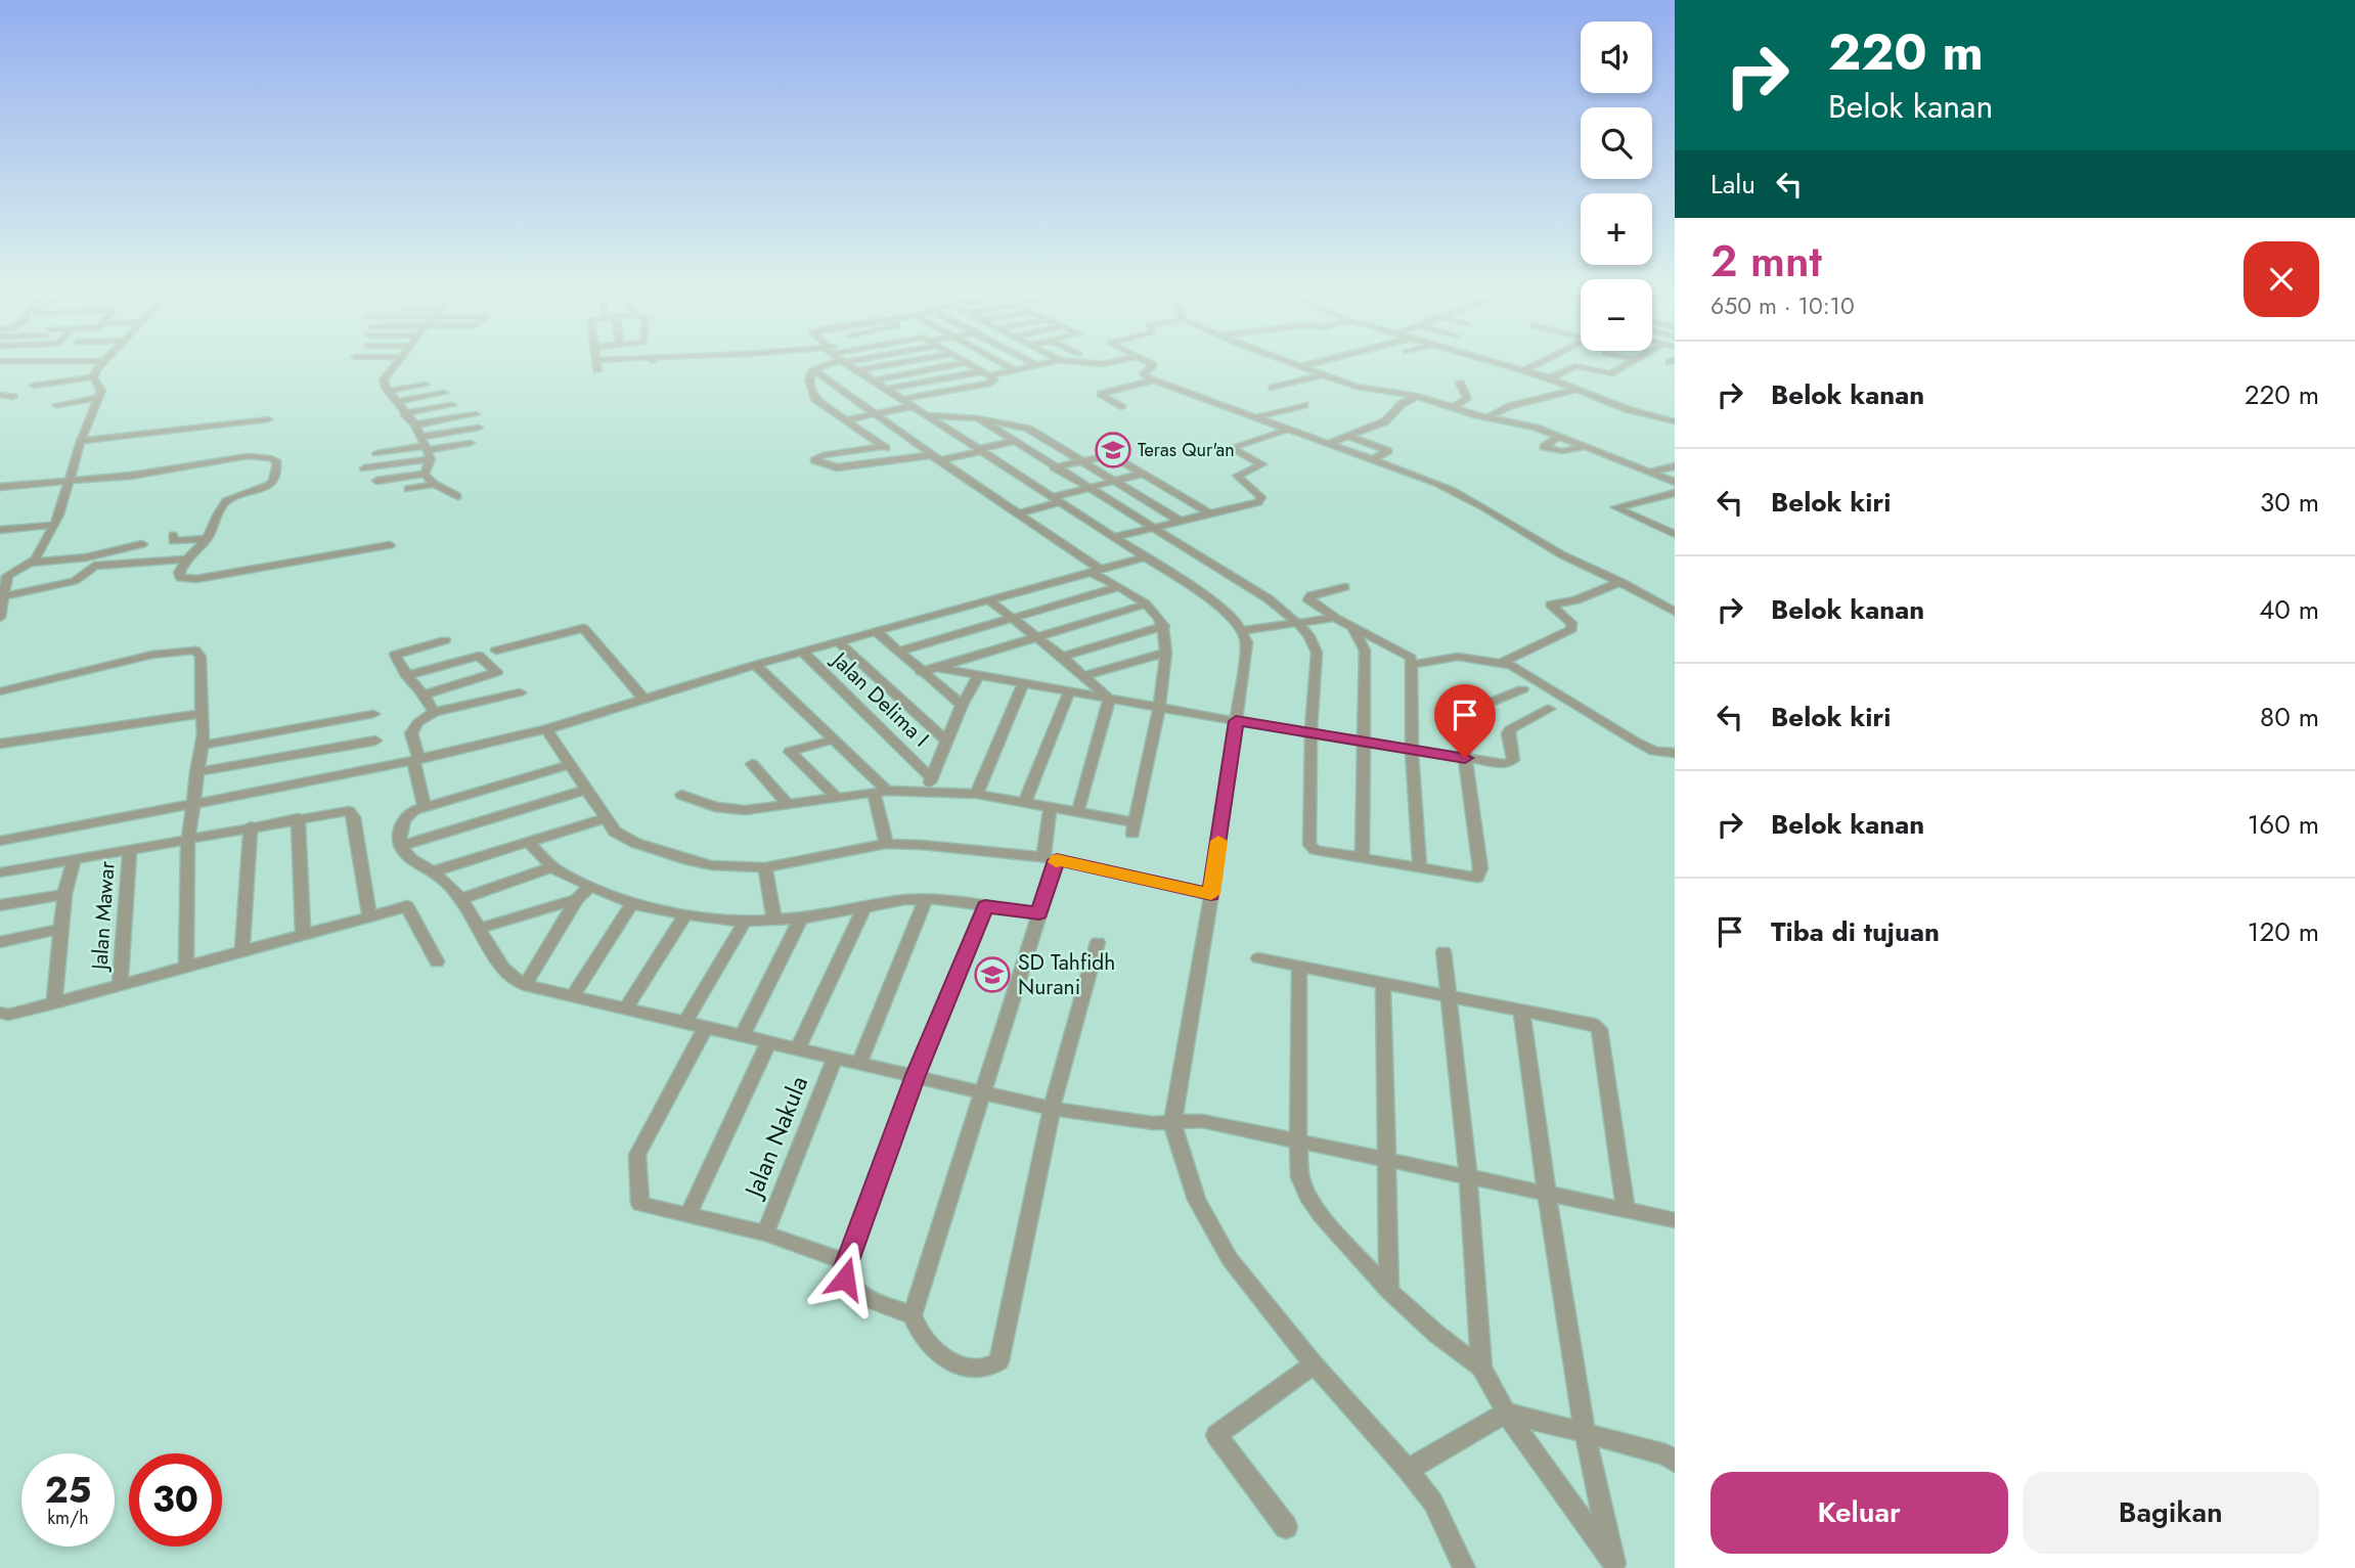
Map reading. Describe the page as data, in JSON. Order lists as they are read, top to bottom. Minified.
{"streets":{"street":["Jalan Delima I","Jalan Mawar","Jalan Nakula"]},"places":{"school or university":["Teras Qur'an","SD Tahfidh Nurani"]},"page":{"turn":["220 m","Belok kanan"],"map_buttons":["+","−"],"then":"Lalu","heading":["2 mnt","650 m · 10:10"],"list":[{"name":"Belok kanan","value":"220 m"},{"name":"Belok kiri","value":"30 m"},{"name":"Belok kanan","value":"40 m"},{"name":"Belok kiri","value":"80 m"},{"name":"Belok kanan","value":"160 m"},{"name":"Tiba di tujuan","value":"120 m"}],"speed":"25 km/h","limit":"30","buttons":["Keluar","Bagikan"]}}
